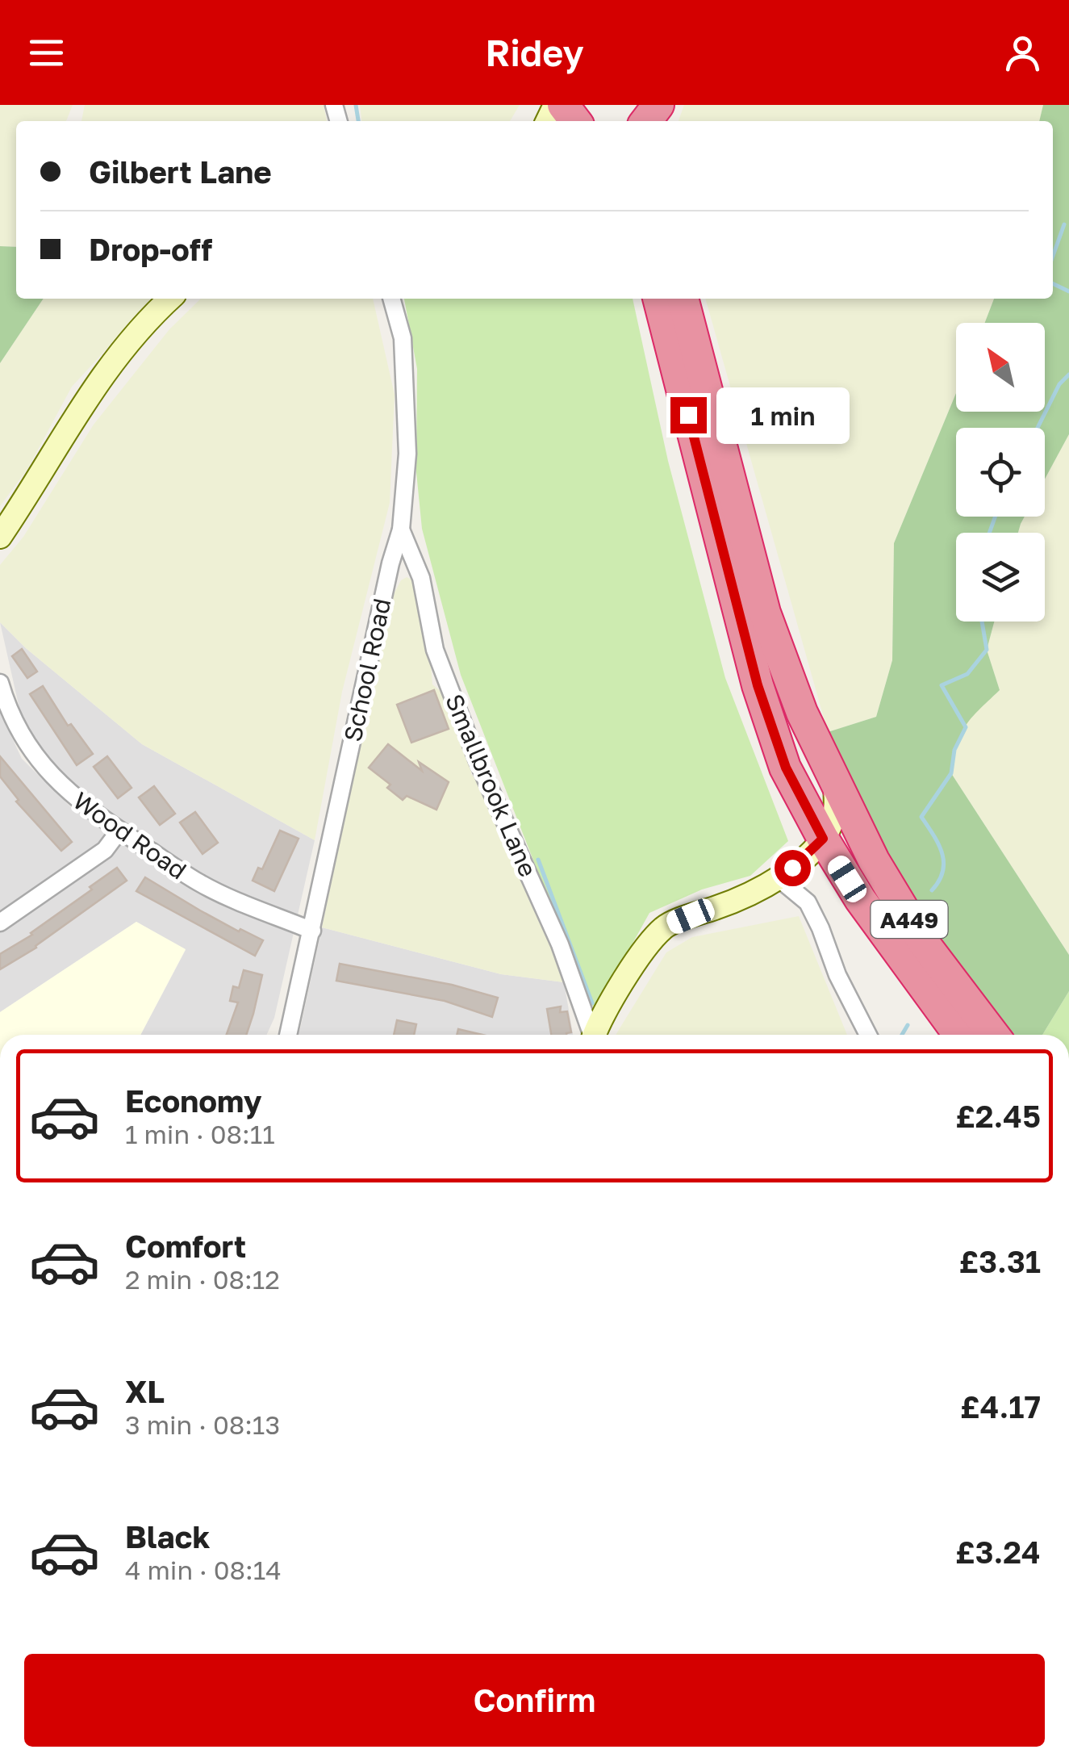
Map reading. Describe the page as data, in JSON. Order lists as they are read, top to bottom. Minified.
{"streets":{"highway":["A449"],"street":["School Road","Smallbrook Lane","Wood Road"]},"crossings":[["School Road","Smallbrook Lane"],["School Road","Wood Road"]],"north":"top left","page":{"header":"Ridey","banner":["Gilbert Lane","Drop-off"],"bubble":"1 min","list":[{"name":"Economy","note":"1 min · 08:11","value":"£2.45"},{"name":"Comfort","note":"2 min · 08:12","value":"£3.31"},{"name":"XL","note":"3 min · 08:13","value":"£4.17"},{"name":"Black","note":"4 min · 08:14","value":"£3.24"}],"buttons":"Confirm"}}
